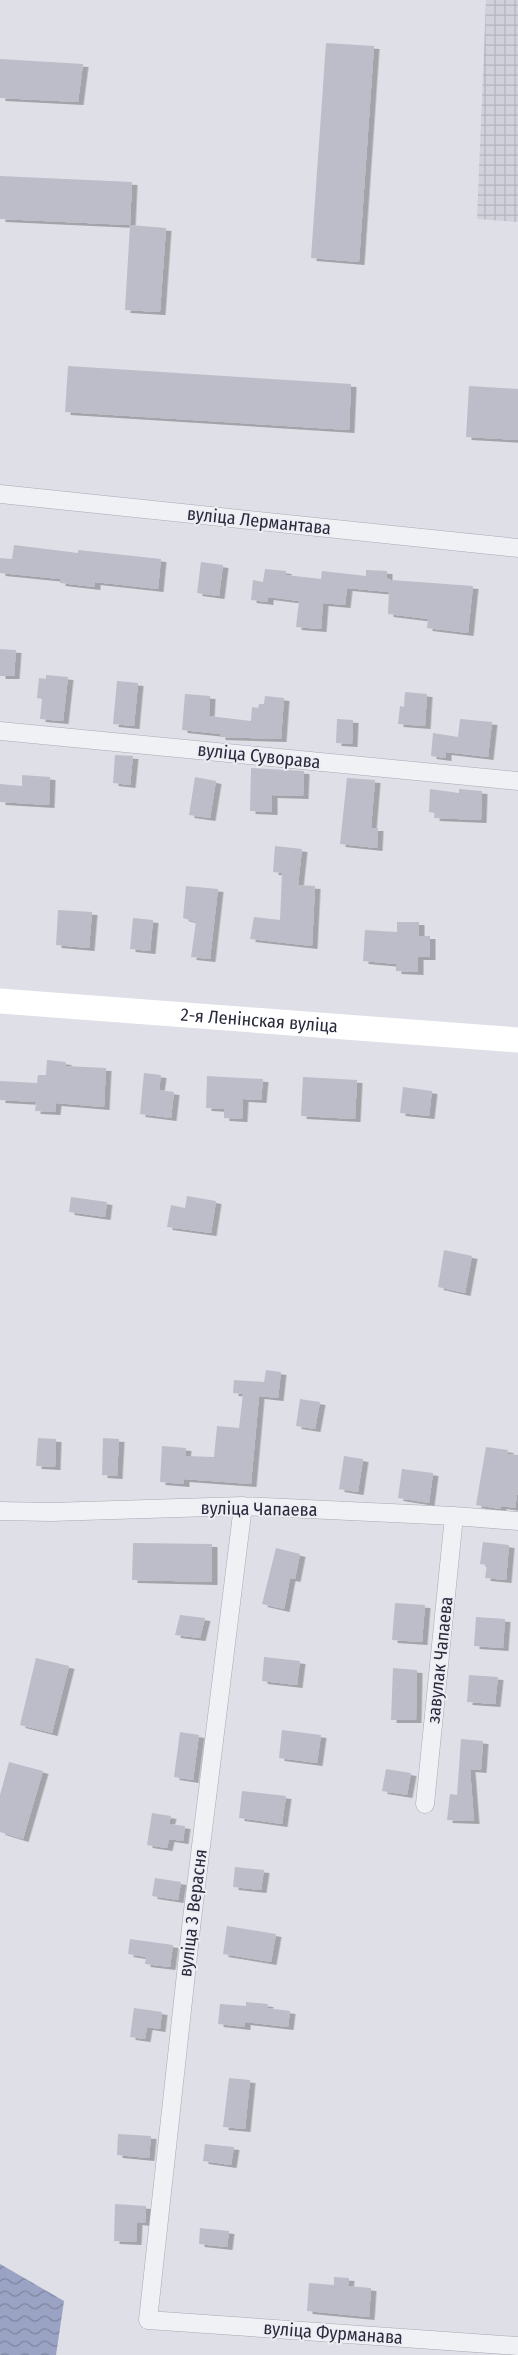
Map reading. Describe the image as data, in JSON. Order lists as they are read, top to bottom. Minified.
{"streets":{"main road":["2-я Ленінская вуліца"],"street":["вуліца Лермантава","вуліца Суворава","вуліца Чапаева","завулак Чапаева","вуліца 3 Верасня","вуліца Фурманава"]},"crossings":[["вуліца Чапаева","завулак Чапаева"],["вуліца Чапаева","вуліца 3 Верасня"],["вуліца 3 Верасня","вуліца Фурманава"]]}
